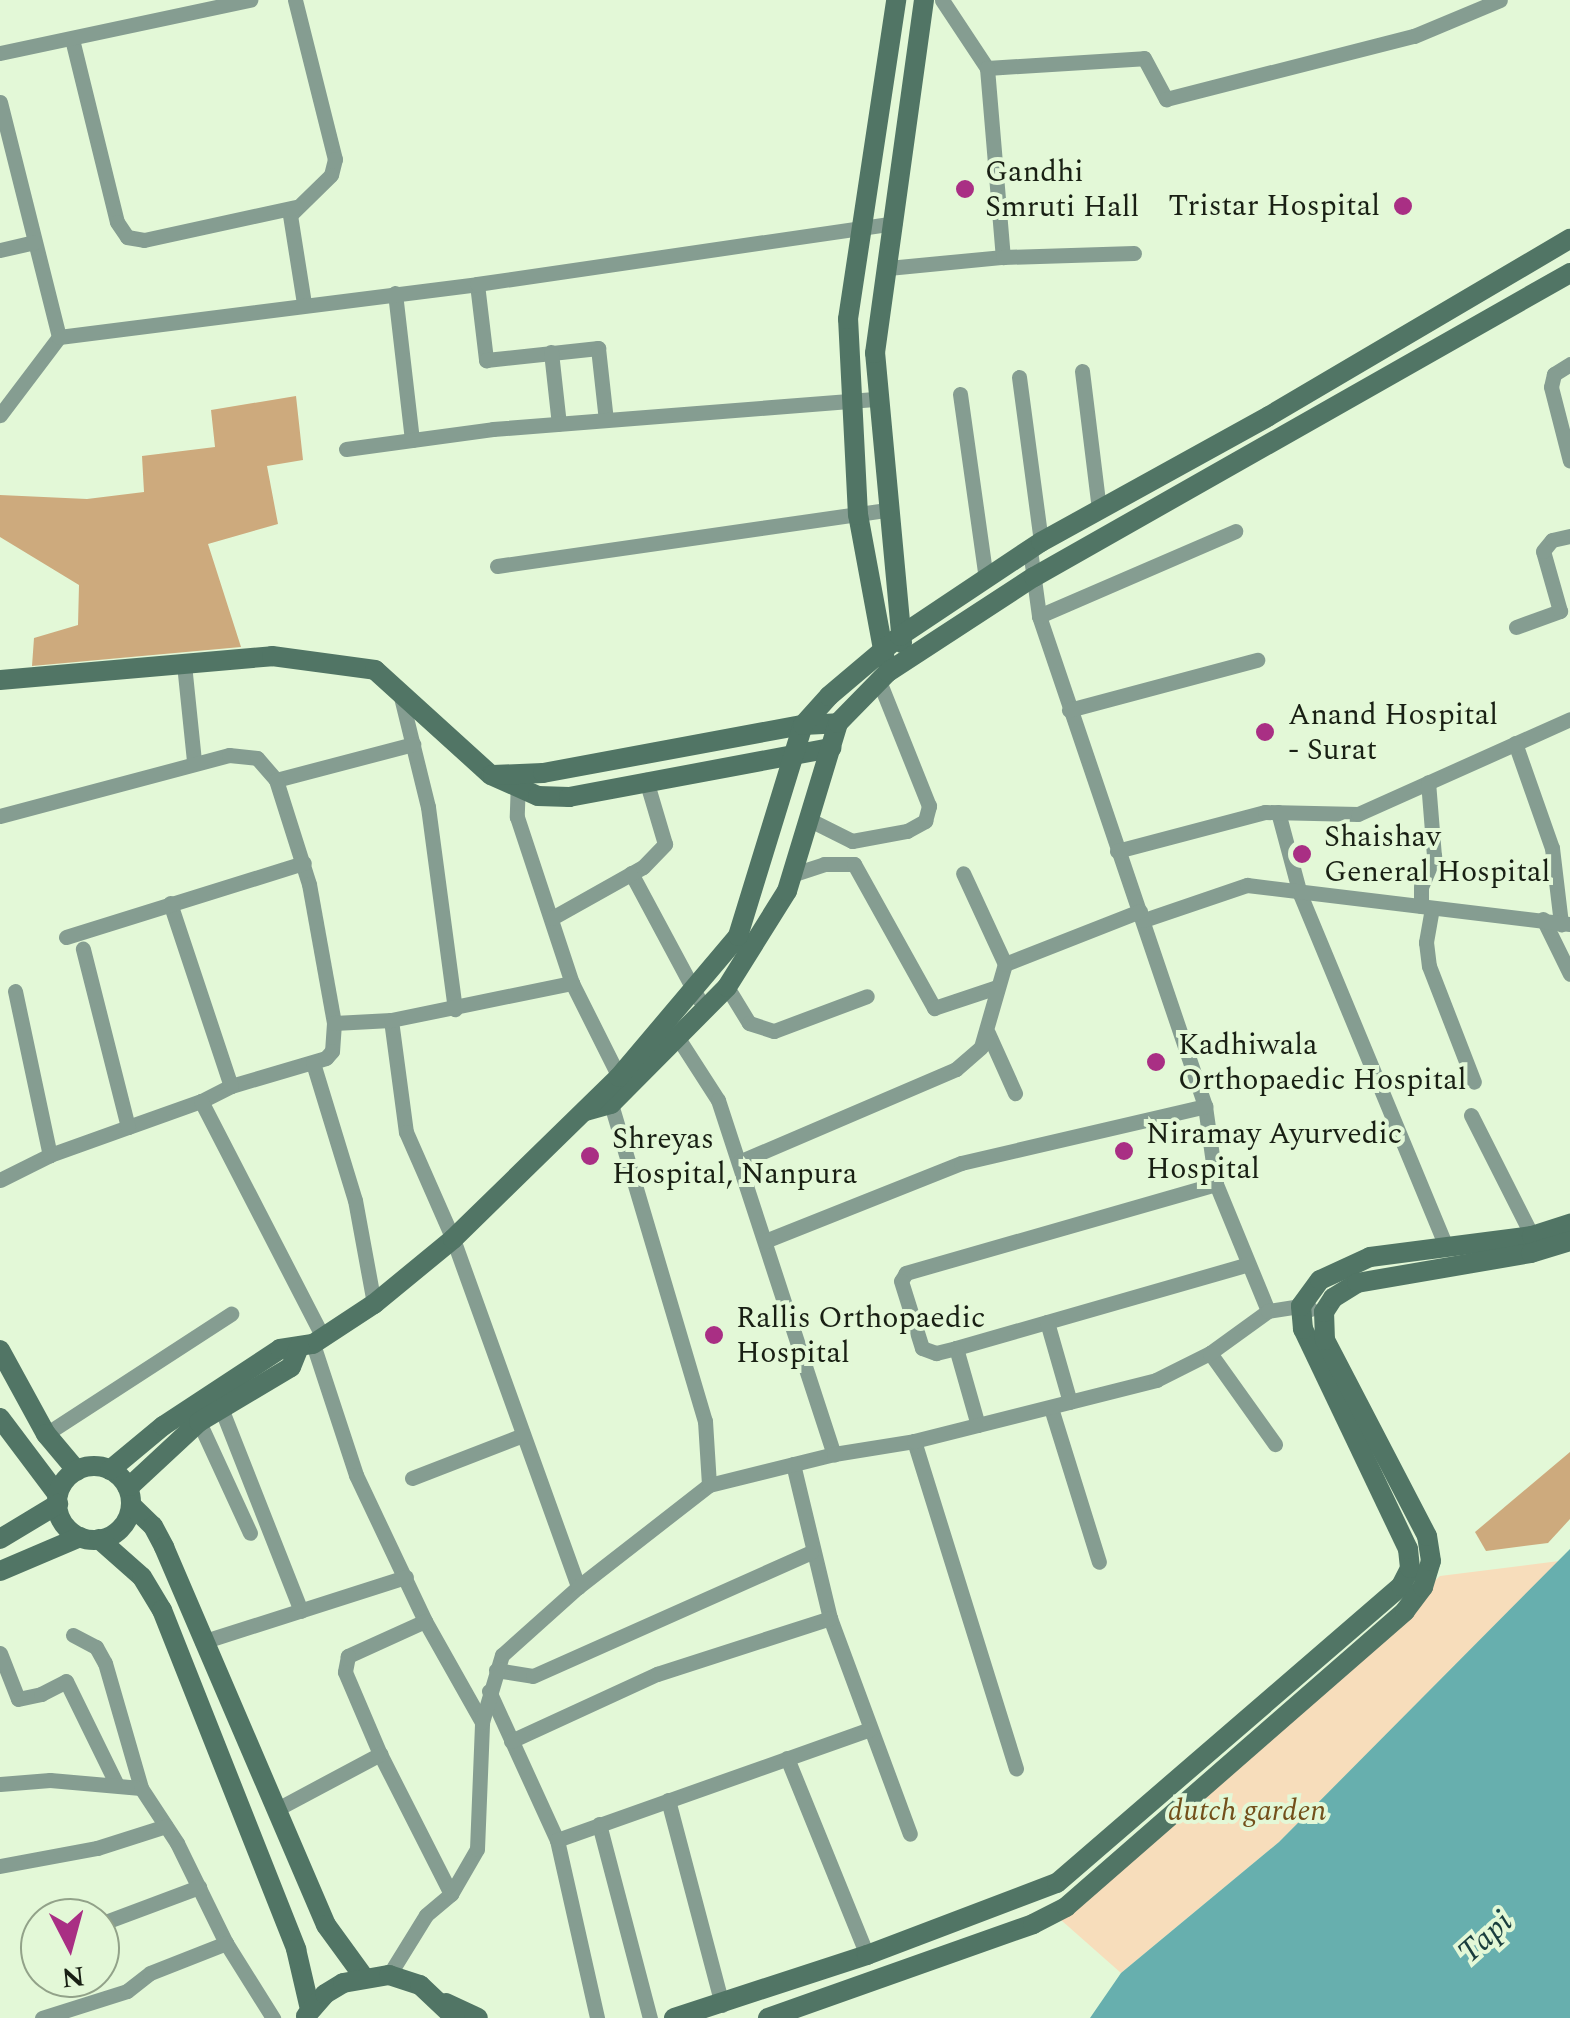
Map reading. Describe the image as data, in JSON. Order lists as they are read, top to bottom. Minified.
{"water":["Tapi"],"parks":["dutch garden"],"places":["Gandhi Smruti Hall","Tristar Hospital","Anand Hospital - Surat","Shaishav General Hospital","Kadhiwala Orthopaedic Hospital","Niramay Ayurvedic Hospital","Shreyas Hospital, Nanpura","Rallis Orthopaedic Hospital"],"north":"bottom"}
